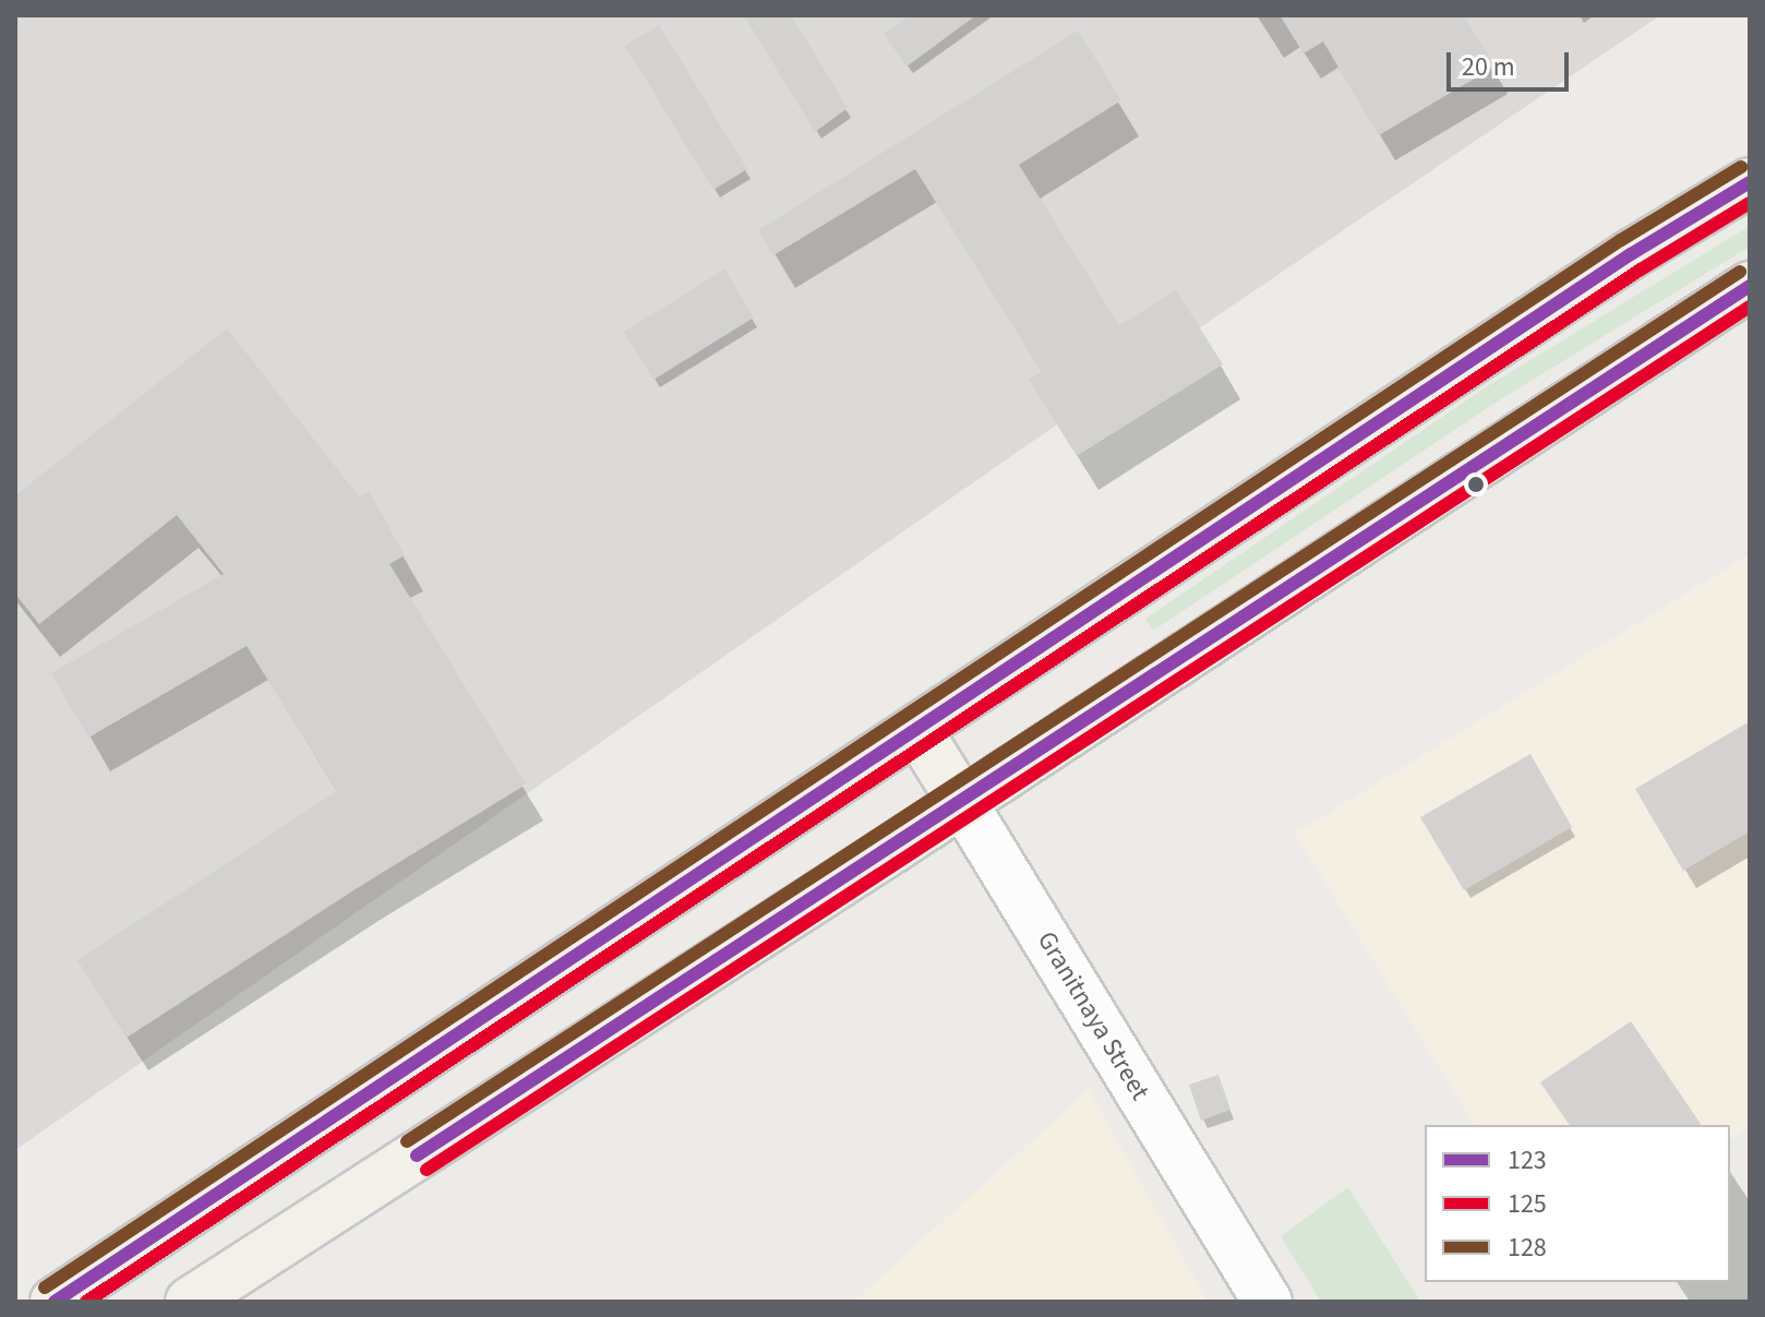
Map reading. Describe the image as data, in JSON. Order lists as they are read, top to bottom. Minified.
{"streets":{"main road":["Granitnaya Street"]},"lines":["transit line 128","transit line 123","transit line 125"],"legend":["123","125","128"],"scale_bar":"20 m"}
